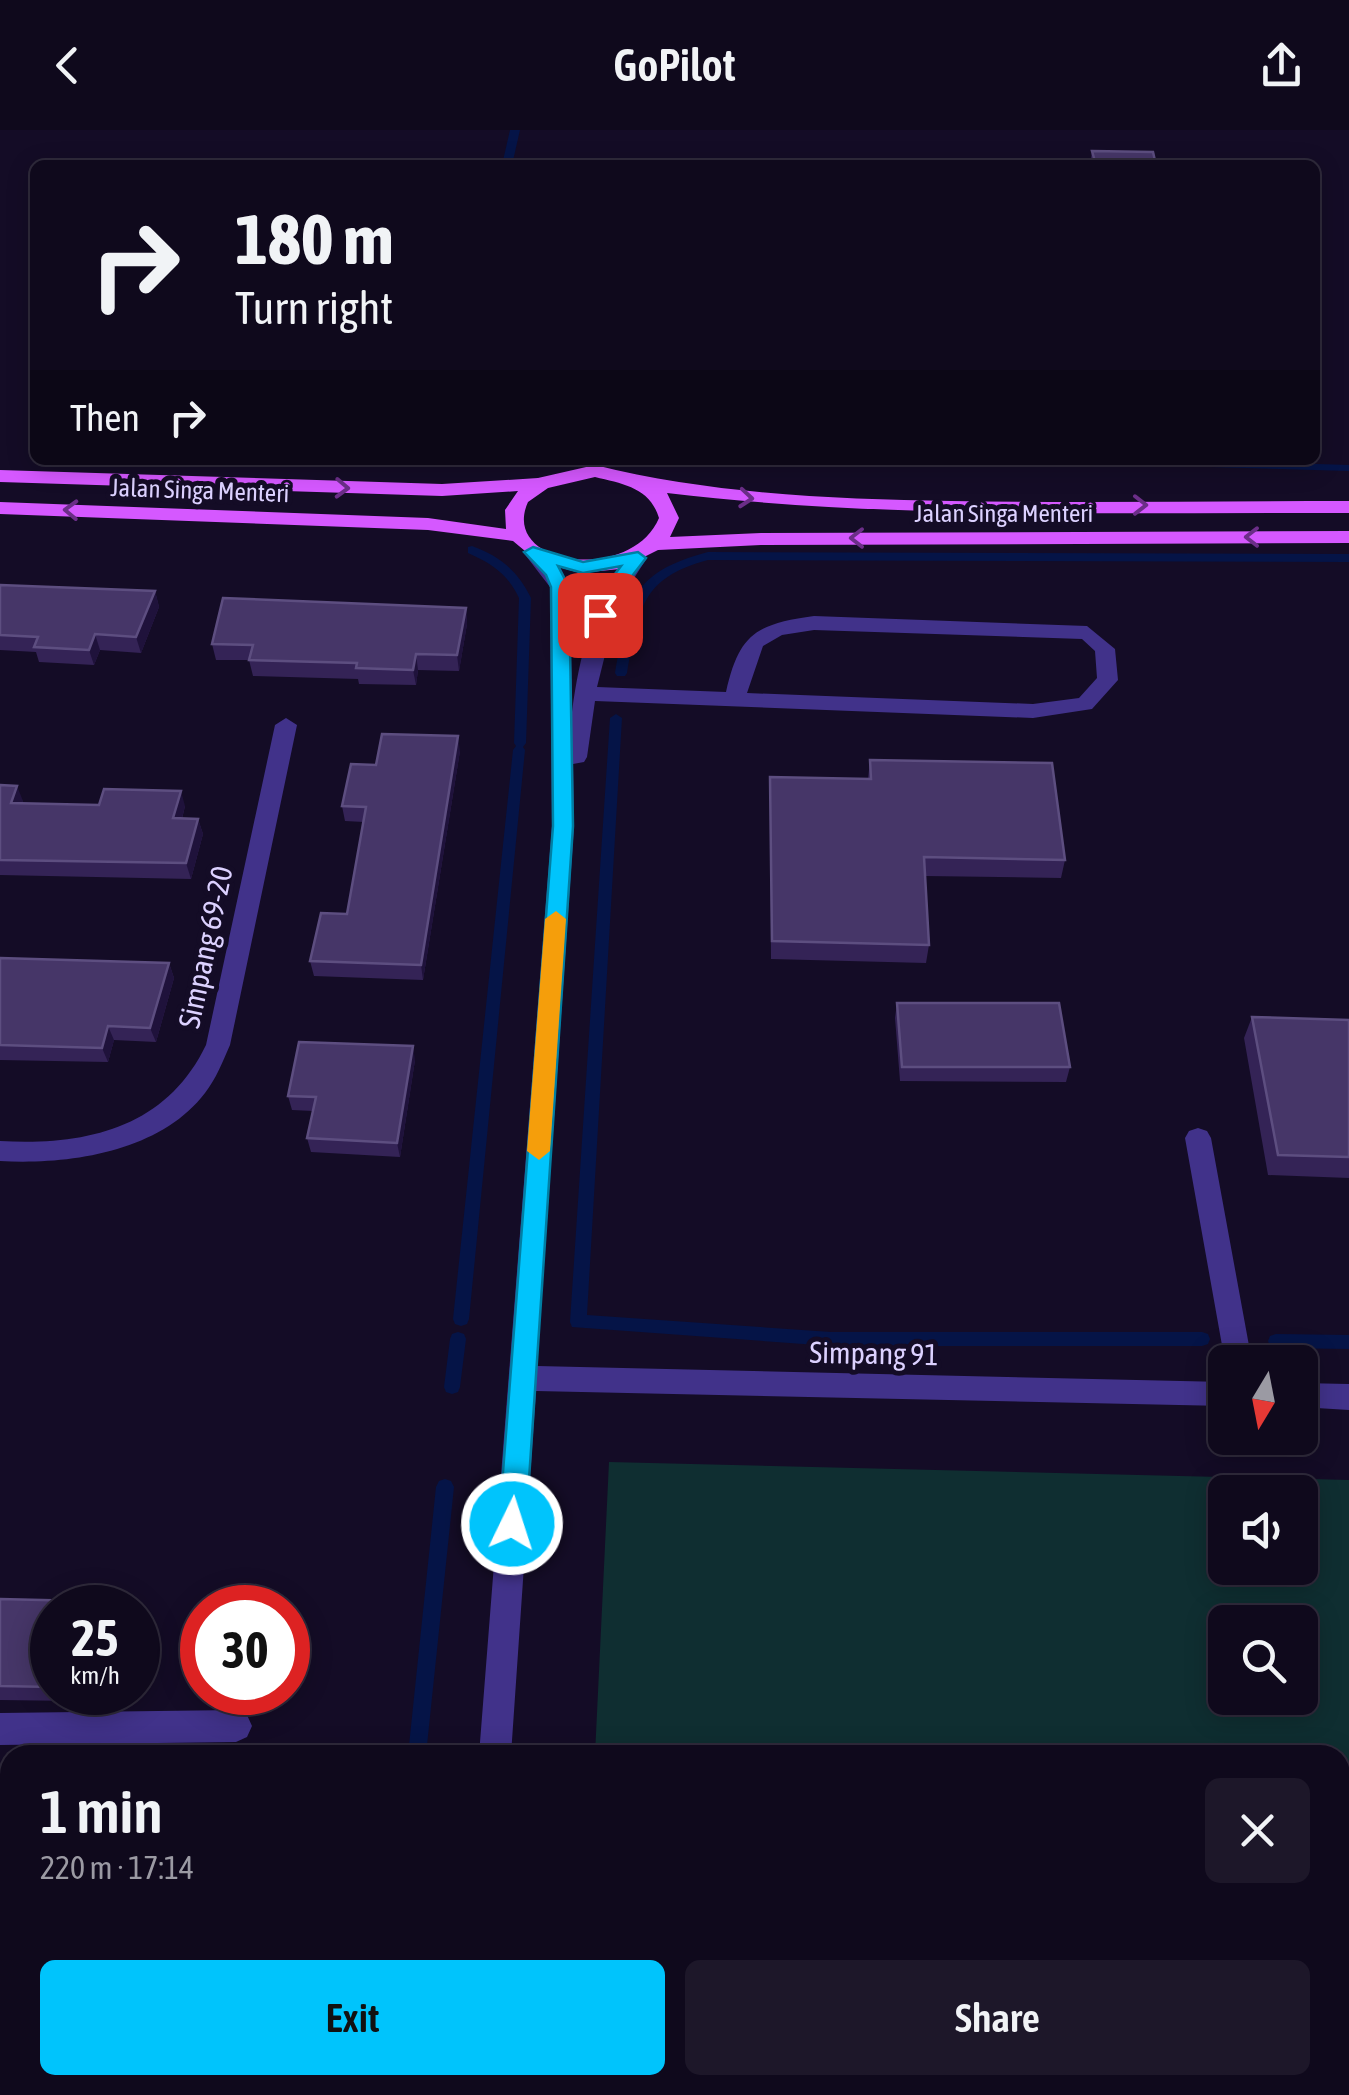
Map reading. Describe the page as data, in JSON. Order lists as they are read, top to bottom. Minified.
{"streets":{"main road":["Jalan Singa Menteri"],"street":["Simpang 69-20","Simpang 91"]},"north":"bottom","page":{"header":"GoPilot","turn":["180 m","Turn right"],"then":"Then","speed":"25 km/h","limit":"30","heading":["1 min","220 m · 17:14"],"buttons":["Exit","Share"]}}
